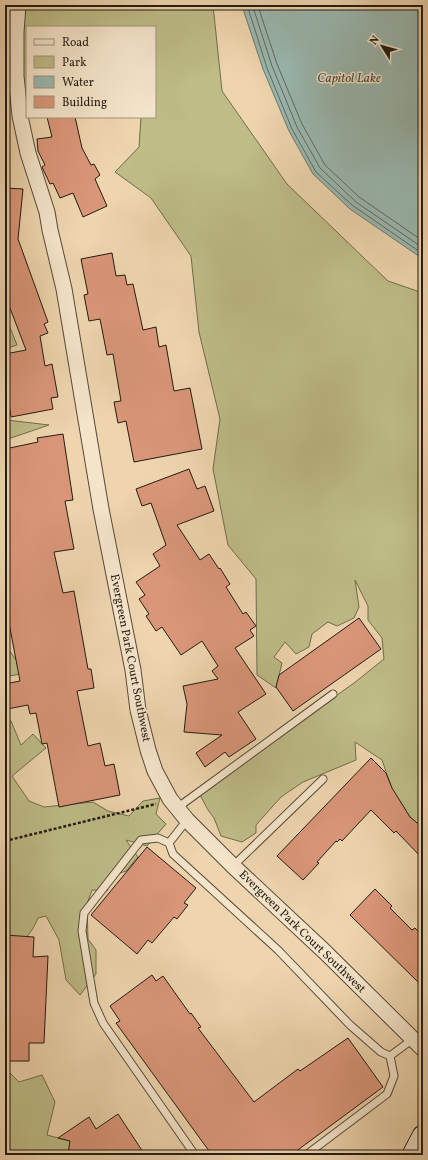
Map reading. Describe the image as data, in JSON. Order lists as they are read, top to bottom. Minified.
{"streets":{"street":["Evergreen Park Court Southwest"]},"water":["Capitol Lake"],"legend":["Road","Park","Water","Building"],"north":"top left"}
